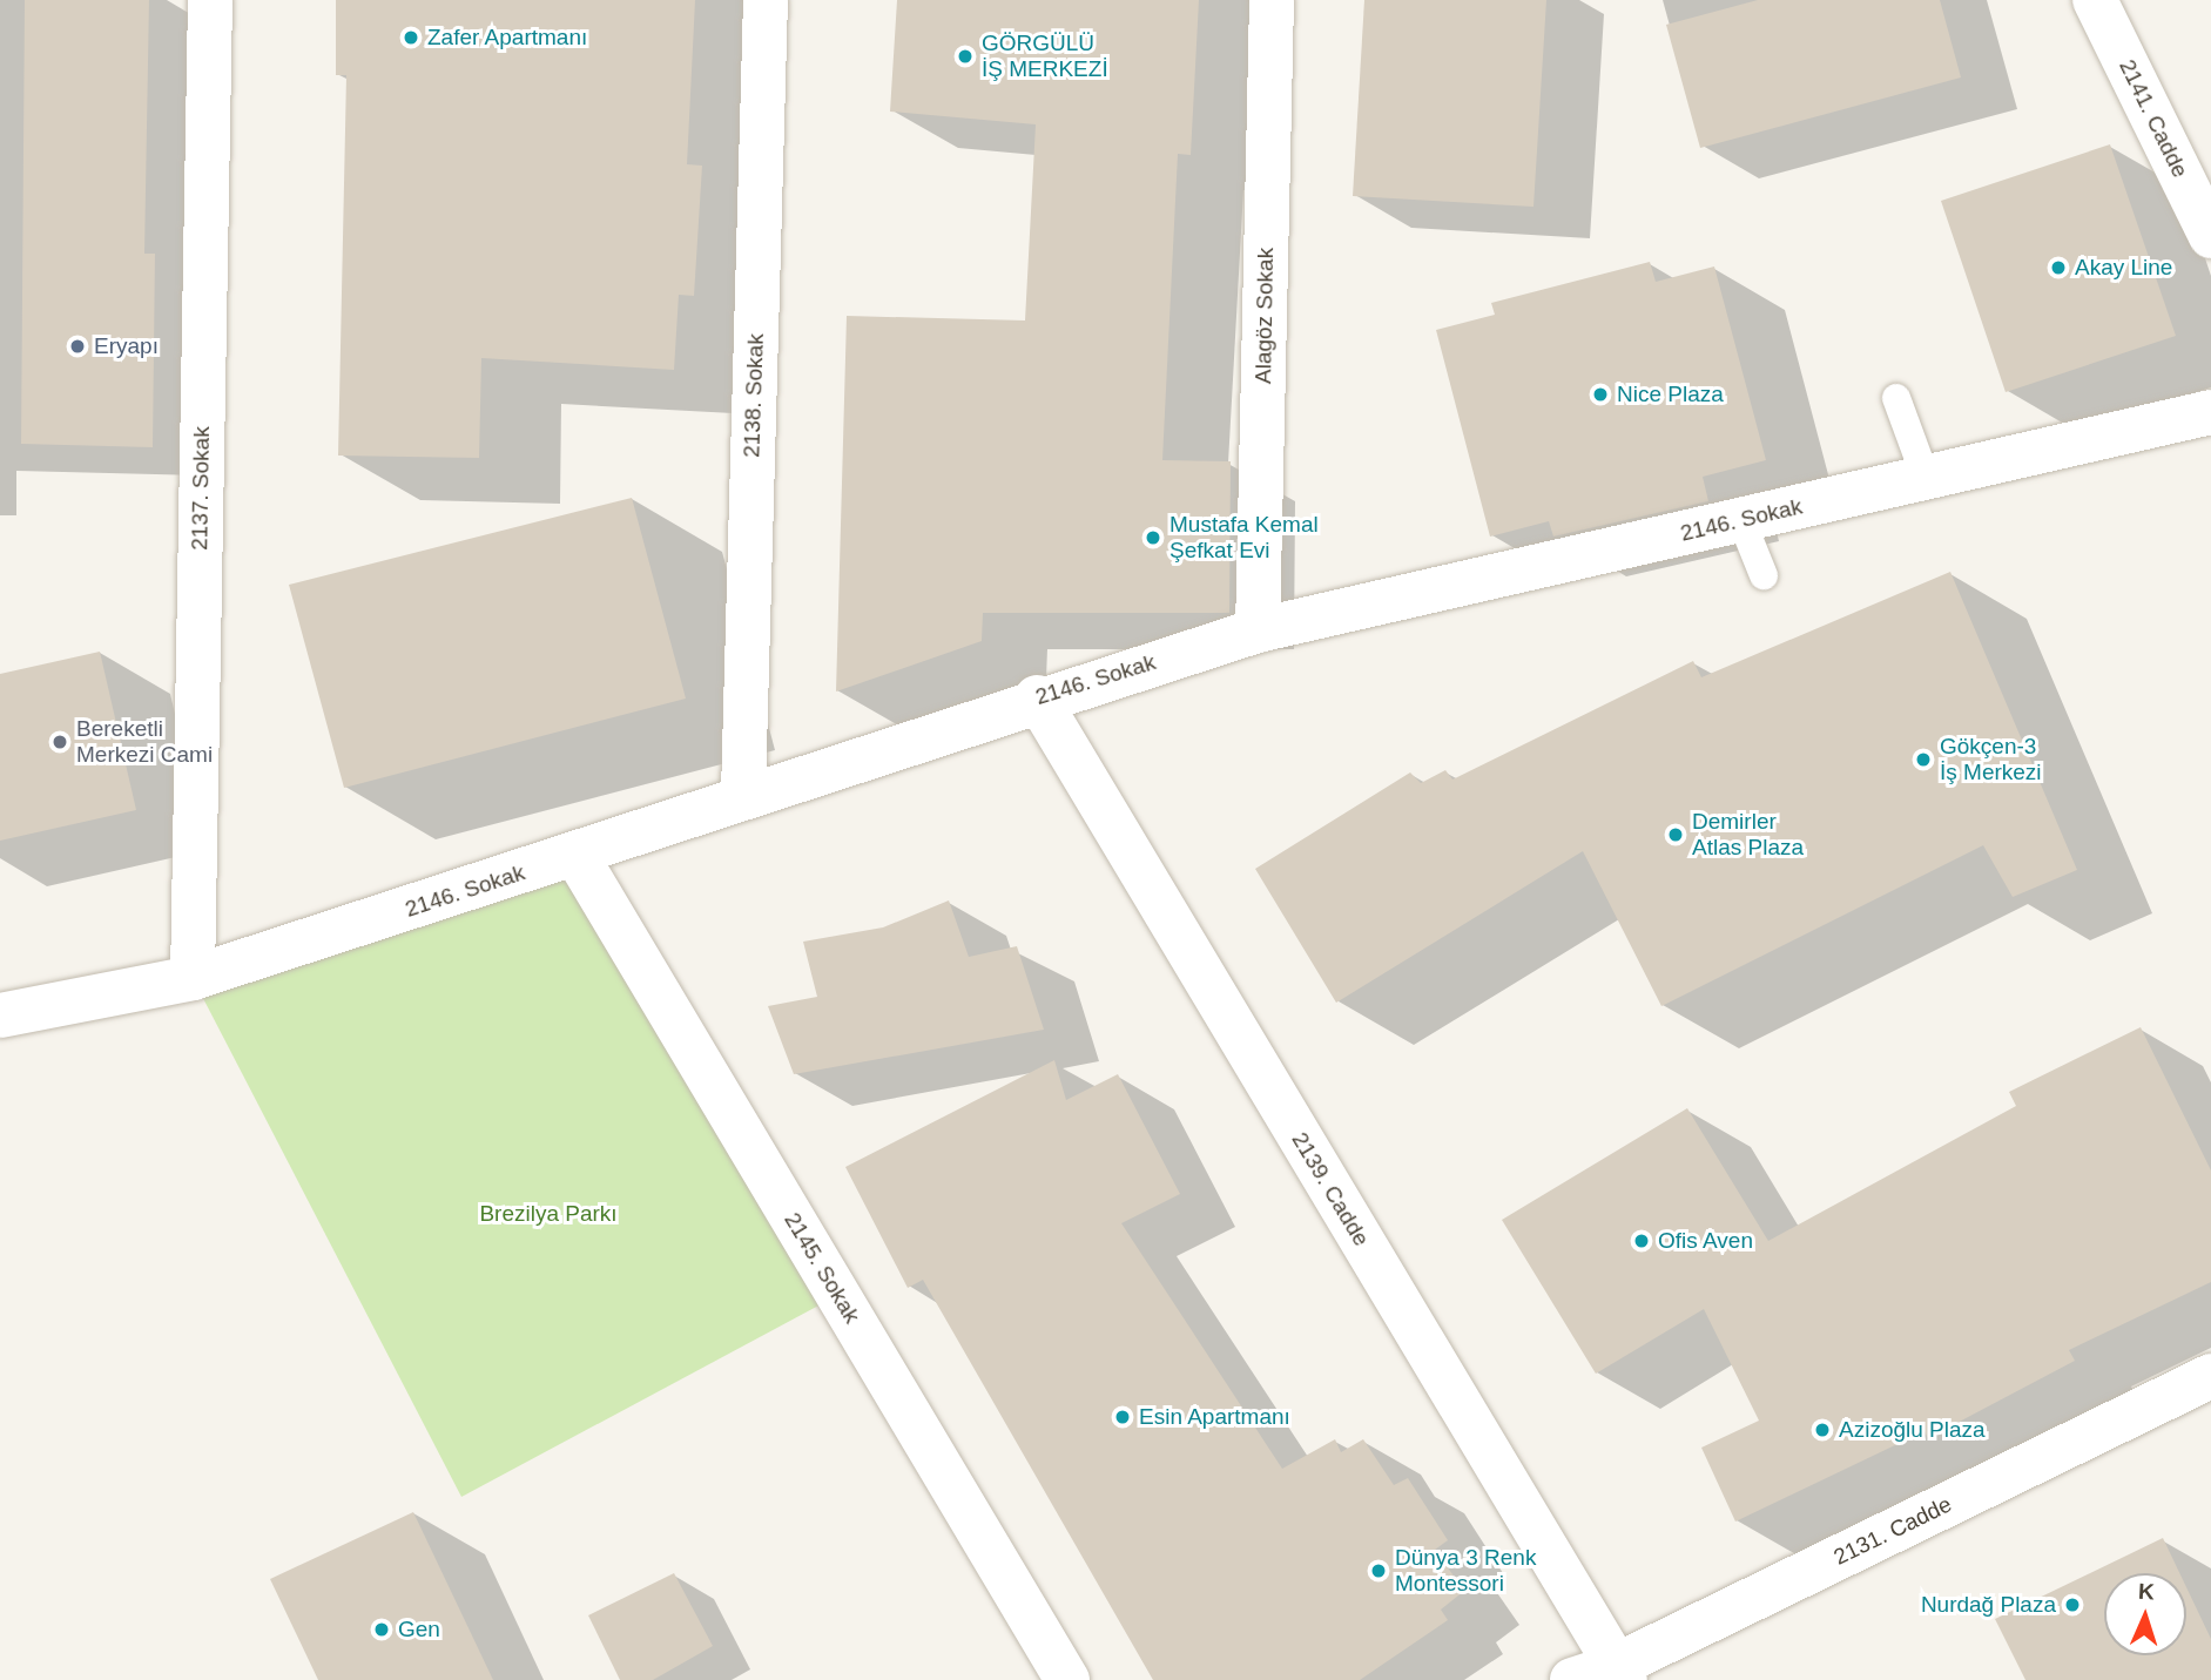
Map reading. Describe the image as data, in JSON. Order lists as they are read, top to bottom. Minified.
{"streets":{"street":["2141. Cadde","Alagöz Sokak","2138. Sokak","2137. Sokak","2146. Sokak","2139. Cadde","2145. Sokak","2131. Cadde"]},"crossings":[["Alagöz Sokak","2146. Sokak"],["2138. Sokak","2146. Sokak"],["2137. Sokak","2146. Sokak"],["2146. Sokak","2139. Cadde"],["2146. Sokak","2145. Sokak"],["2139. Cadde","2131. Cadde"]],"parks":["Brezilya Parkı"],"places":["Zafer Apartmanı","GÖRGÜLÜ İŞ MERKEZİ","Akay Line","Eryapı","Nice Plaza","Mustafa Kemal Şefkat Evi","Bereketli Merkezi Cami","Gökçen-3 İş Merkezi","Demirler Atlas Plaza","Ofis Aven","Esin Apartmanı","Azizoğlu Plaza","Dünya 3 Renk Montessori","Nurdağ Plaza","Gen"],"north":"top"}
